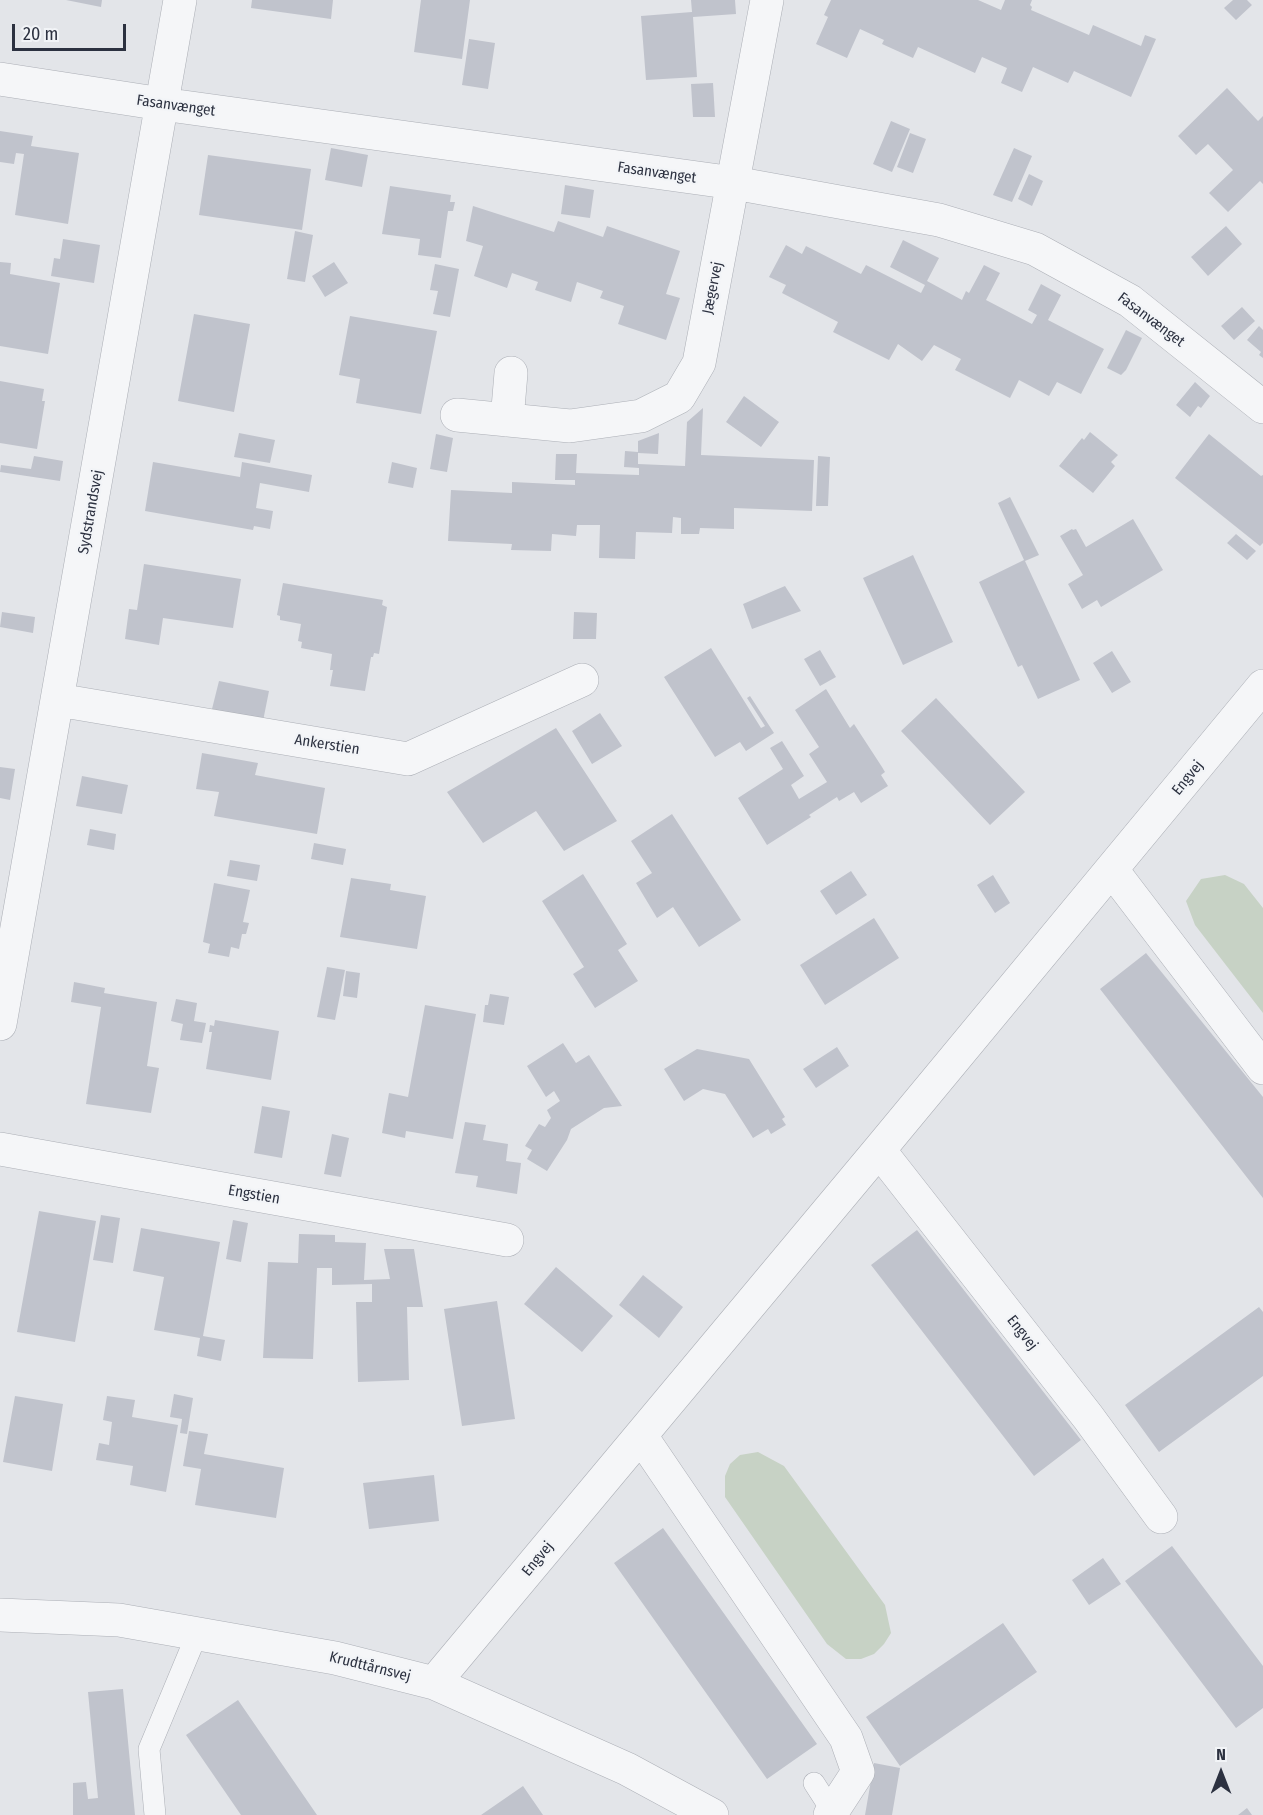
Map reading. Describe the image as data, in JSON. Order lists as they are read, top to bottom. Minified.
{"streets":{"street":["Fasanvænget","Jægervej","Sydstrandsvej","Ankerstien","Engvej","Engstien","Krudttårnsvej"]},"crossings":[["Fasanvænget","Jægervej"],["Fasanvænget","Sydstrandsvej"],["Sydstrandsvej","Ankerstien"],["Engvej","Krudttårnsvej"]],"scale_bar":"20 m","north":"top"}
